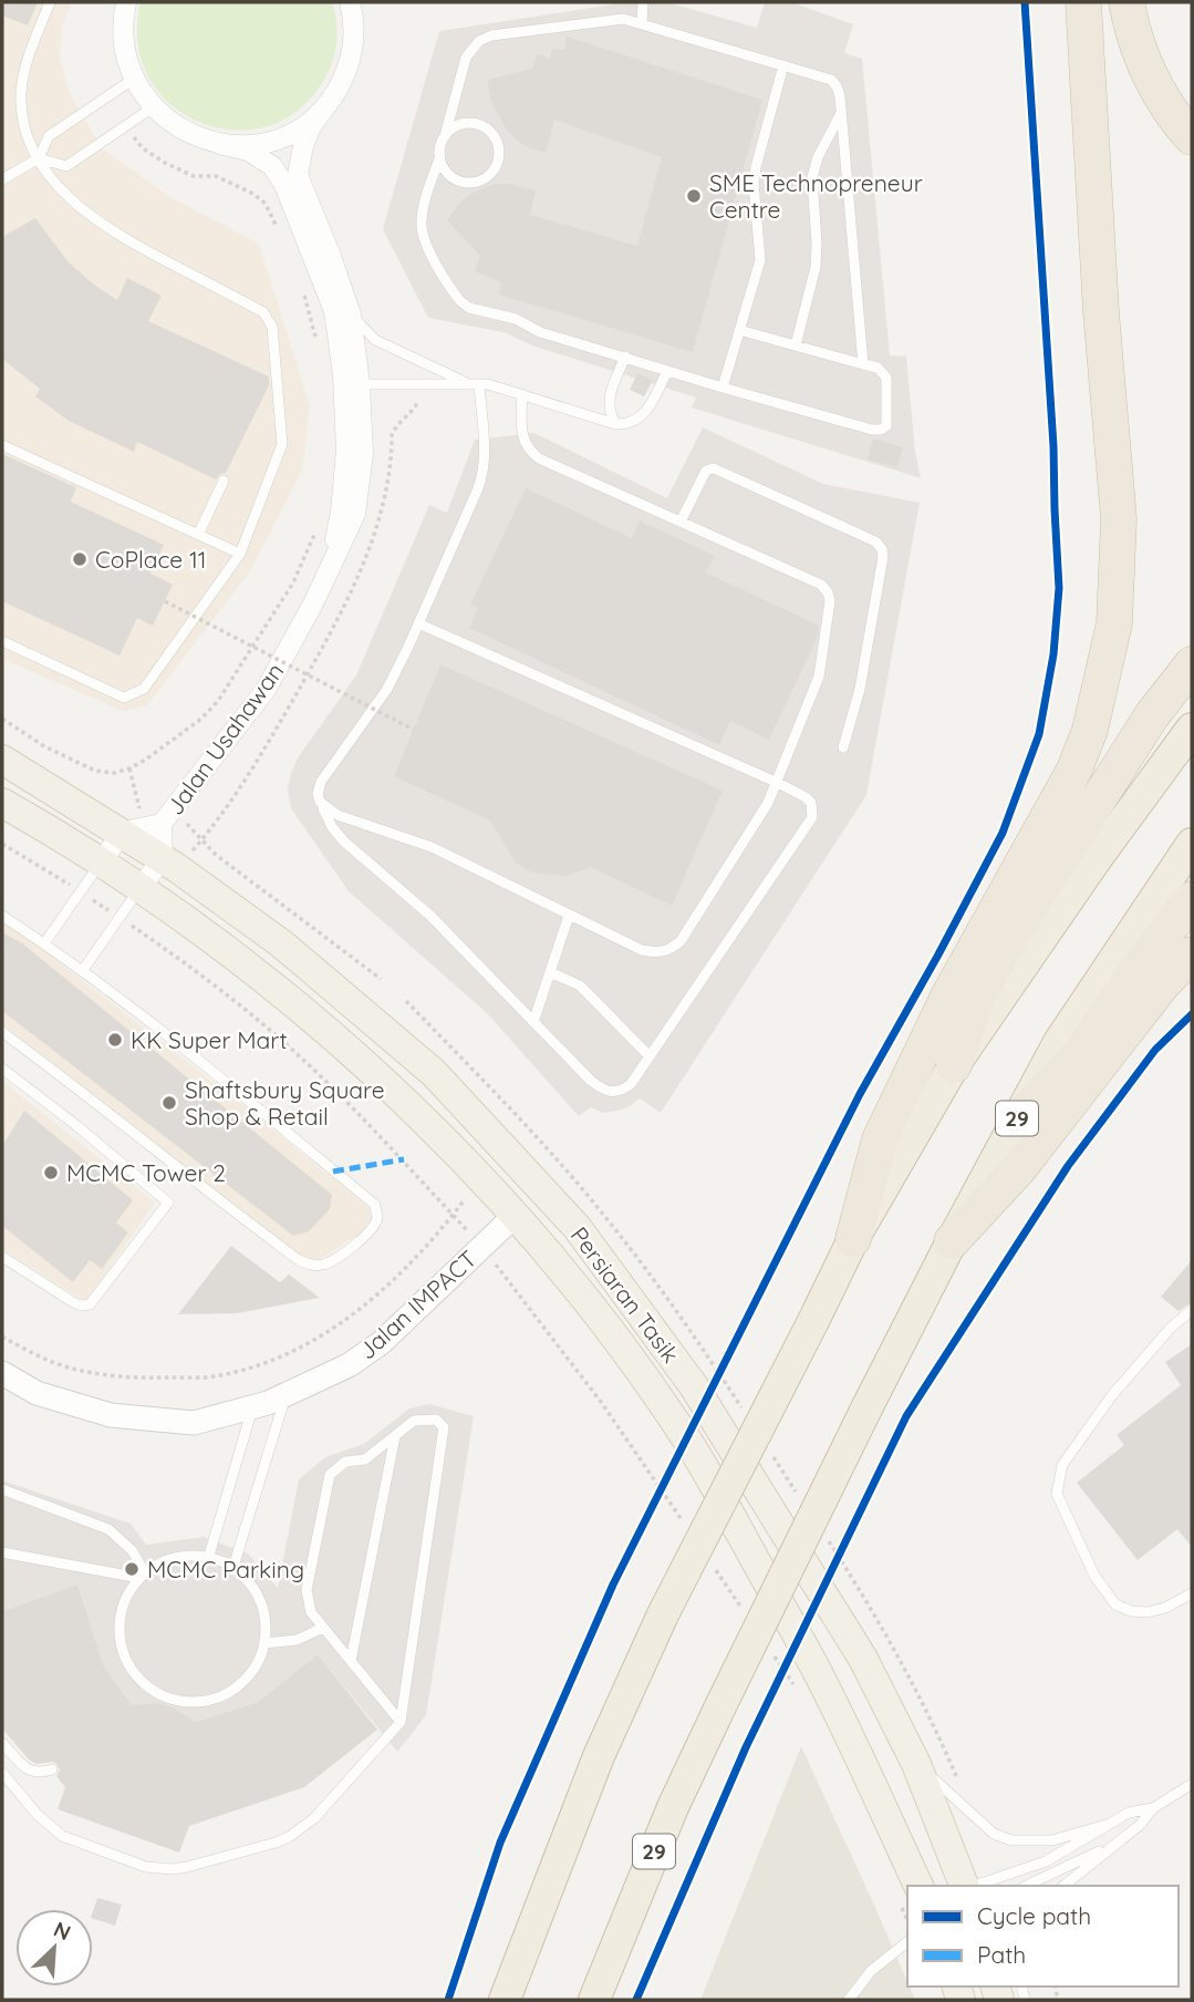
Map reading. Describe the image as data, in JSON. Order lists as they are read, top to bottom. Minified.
{"streets":{"highway":["29"],"main road":["Persiaran Tasik"],"street":["Jalan Usahawan","Jalan IMPACT"]},"crossings":[["Jalan Usahawan","Persiaran Tasik"],["Persiaran Tasik","Jalan IMPACT"]],"places":["SME Technopreneur Centre","CoPlace 11","KK Super Mart","Shaftsbury Square Shop & Retail","MCMC Tower 2","MCMC Parking"],"legend":["Cycle path","Path"],"north":"top right"}
